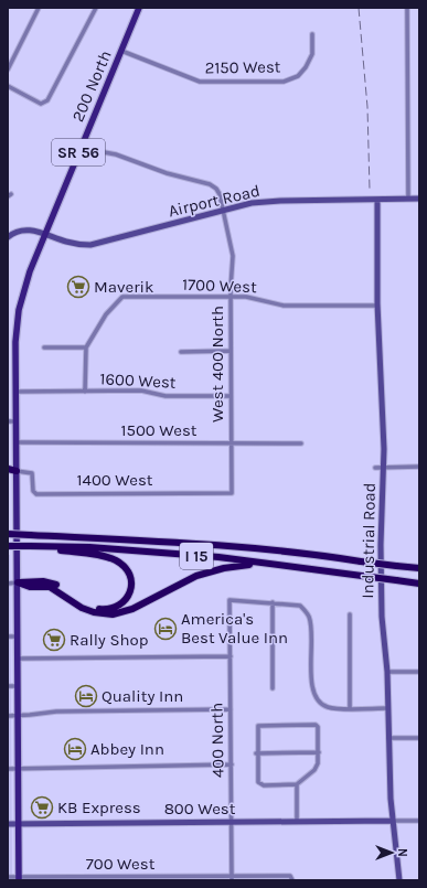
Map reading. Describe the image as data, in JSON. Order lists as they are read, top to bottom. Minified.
{"streets":{"highway":["I 15"],"main road":["200 North","SR 56"],"street":["2150 West","Airport Road","1700 West","West 400 North","1600 West","1500 West","1400 West","Industrial Road","400 North","800 West","700 West"]},"crossings":[["2150 West","200 North"],["200 North","Airport Road"],["200 North","West 400 North"],["200 North","1600 West"],["200 North","1500 West"],["200 North","1400 West"],["200 North","800 West"],["200 North","700 West"],["Airport Road","West 400 North"],["Airport Road","Industrial Road"],["1700 West","West 400 North"],["1700 West","1600 West"],["1700 West","Industrial Road"],["West 400 North","1600 West"],["West 400 North","1500 West"],["West 400 North","1400 West"],["Industrial Road","800 West"],["400 North","800 West"],["400 North","700 West"]],"places":{"supermarket":["Maverik","Rally Shop","KB Express"],"hotel":["America's Best Value Inn","Quality Inn","Abbey Inn"]},"north":"right"}
